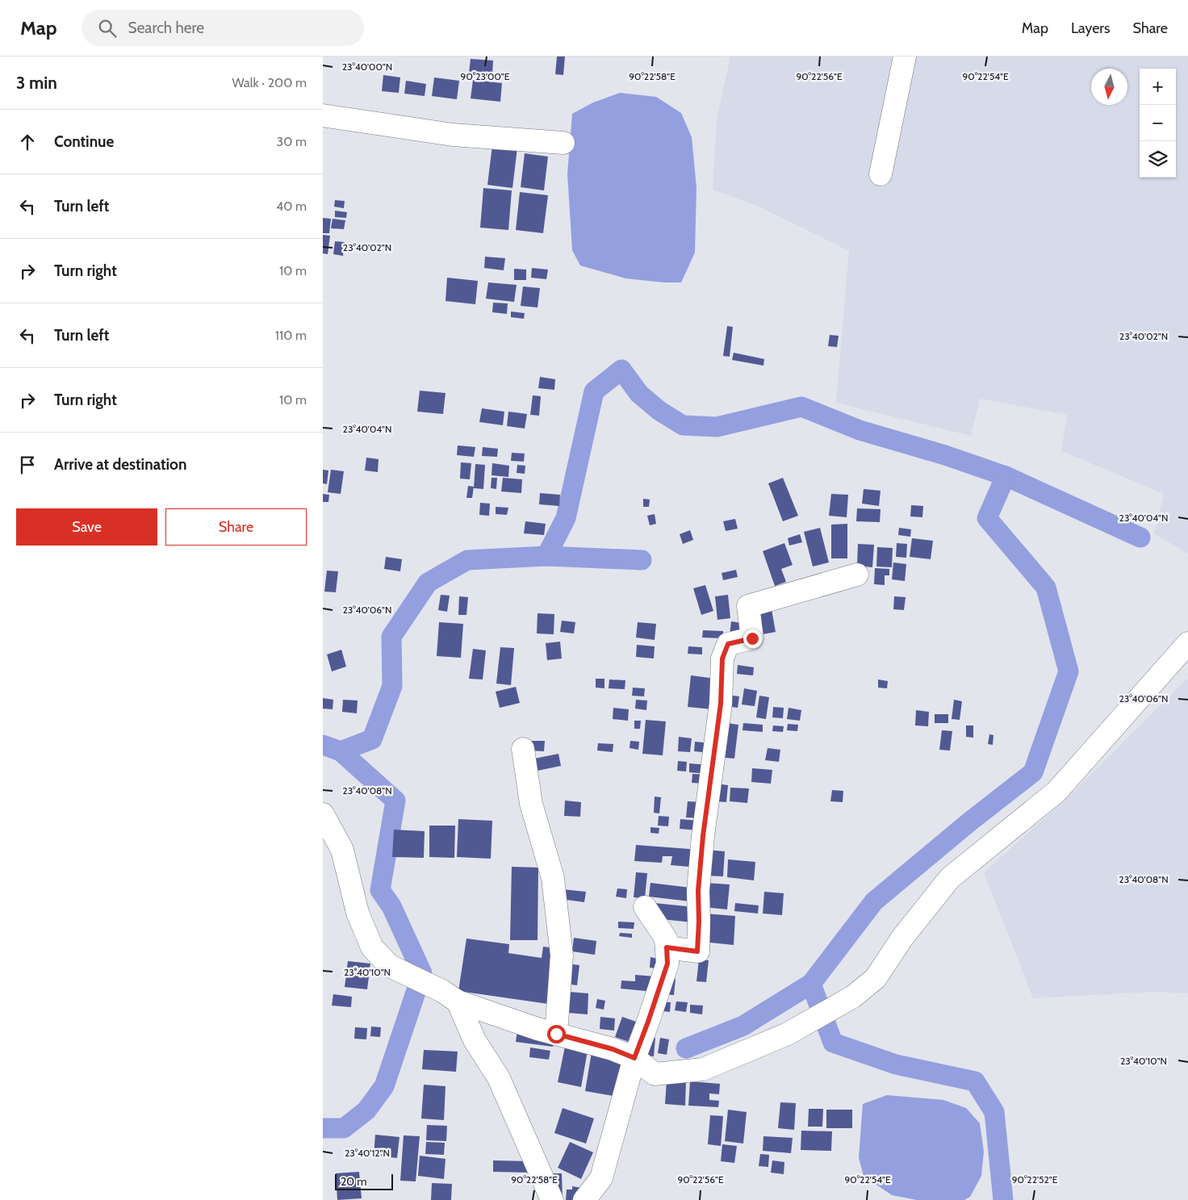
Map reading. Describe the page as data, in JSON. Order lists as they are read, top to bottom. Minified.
{"scale_bar":"20 m","north":"bottom","page":{"header":"Map","search":"Search here","nav":["Map","Layers","Share"],"heading":["3 min","Walk · 200 m"],"map_buttons":["+","−"],"list":[["Continue","30 m"],["Turn left","40 m"],["Turn right","10 m"],["Turn left","110 m"],["Turn right","10 m"],"Arrive at destination"],"buttons":["Save","Share"],"scale":"20 m"},"coordinates":["23°40'00\"N","90°23'00\"E","90°22'58\"E","90°22'56\"E","90°22'54\"E","23°40'02\"N","23°40'04\"N","23°40'06\"N","23°40'08\"N","23°40'10\"N","23°40'12\"N","90°22'52\"E"]}
